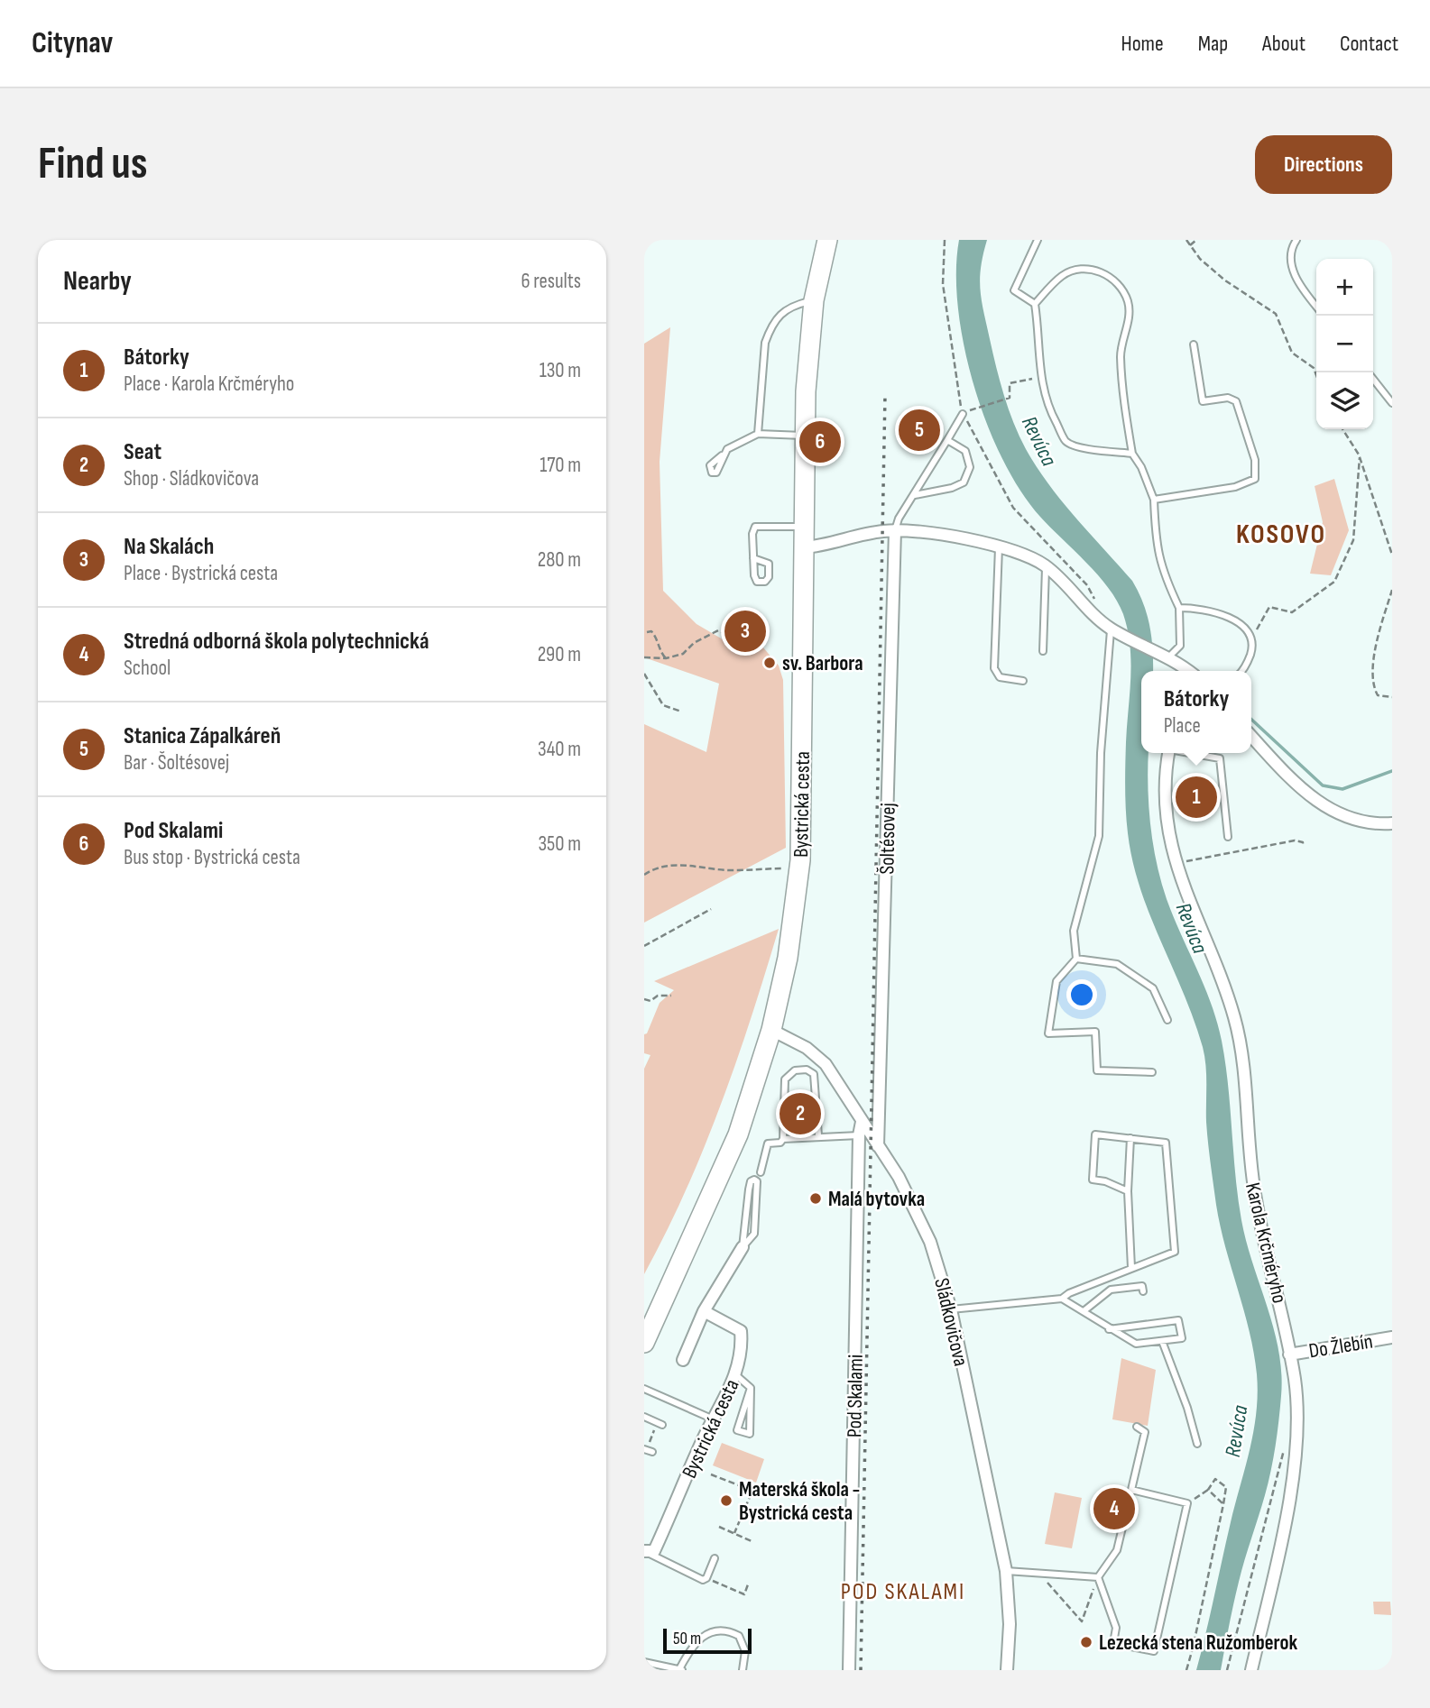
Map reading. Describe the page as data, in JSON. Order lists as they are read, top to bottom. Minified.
{"streets":{"main road":["Bystrická cesta"],"street":["Šoltésovej","Karola Krčméryho","Sládkovičova","Do Žlebín","Pod Skalami"]},"crossings":[["Bystrická cesta","Sládkovičova"],["Šoltésovej","Sládkovičova"],["Karola Krčméryho","Do Žlebín"],["Sládkovičova","Pod Skalami"]],"districts":["KOSOVO","POD SKALAMI"],"water":["Revúca"],"places":["sv. Barbora","Malá bytovka","Materská škola - Bystrická cesta","Lezecká stena Ružomberok"],"scale_bar":"50 m","page":{"header":"Citynav","nav":["Home","Map","About","Contact"],"buttons":"Directions","title":"Find us","heading":["Nearby","6 results"],"map_buttons":["+","−"],"list":[{"mark":"1","name":"Bátorky","note":"Place · Karola Krčméryho","value":"130 m"},{"mark":"2","name":"Seat","note":"Shop · Sládkovičova","value":"170 m"},{"mark":"3","name":"Na Skalách","note":"Place · Bystrická cesta","value":"280 m"},{"mark":"4","name":"Stredná odborná škola polytechnická","note":"School","value":"290 m"},{"mark":"5","name":"Stanica Zápalkáreň","note":"Bar · Šoltésovej","value":"340 m"},{"mark":"6","name":"Pod Skalami","note":"Bus stop · Bystrická cesta","value":"350 m"}],"pins":["5","6","3","1","2","4"],"popup":["Bátorky","Place"],"scale":"50 m"}}
